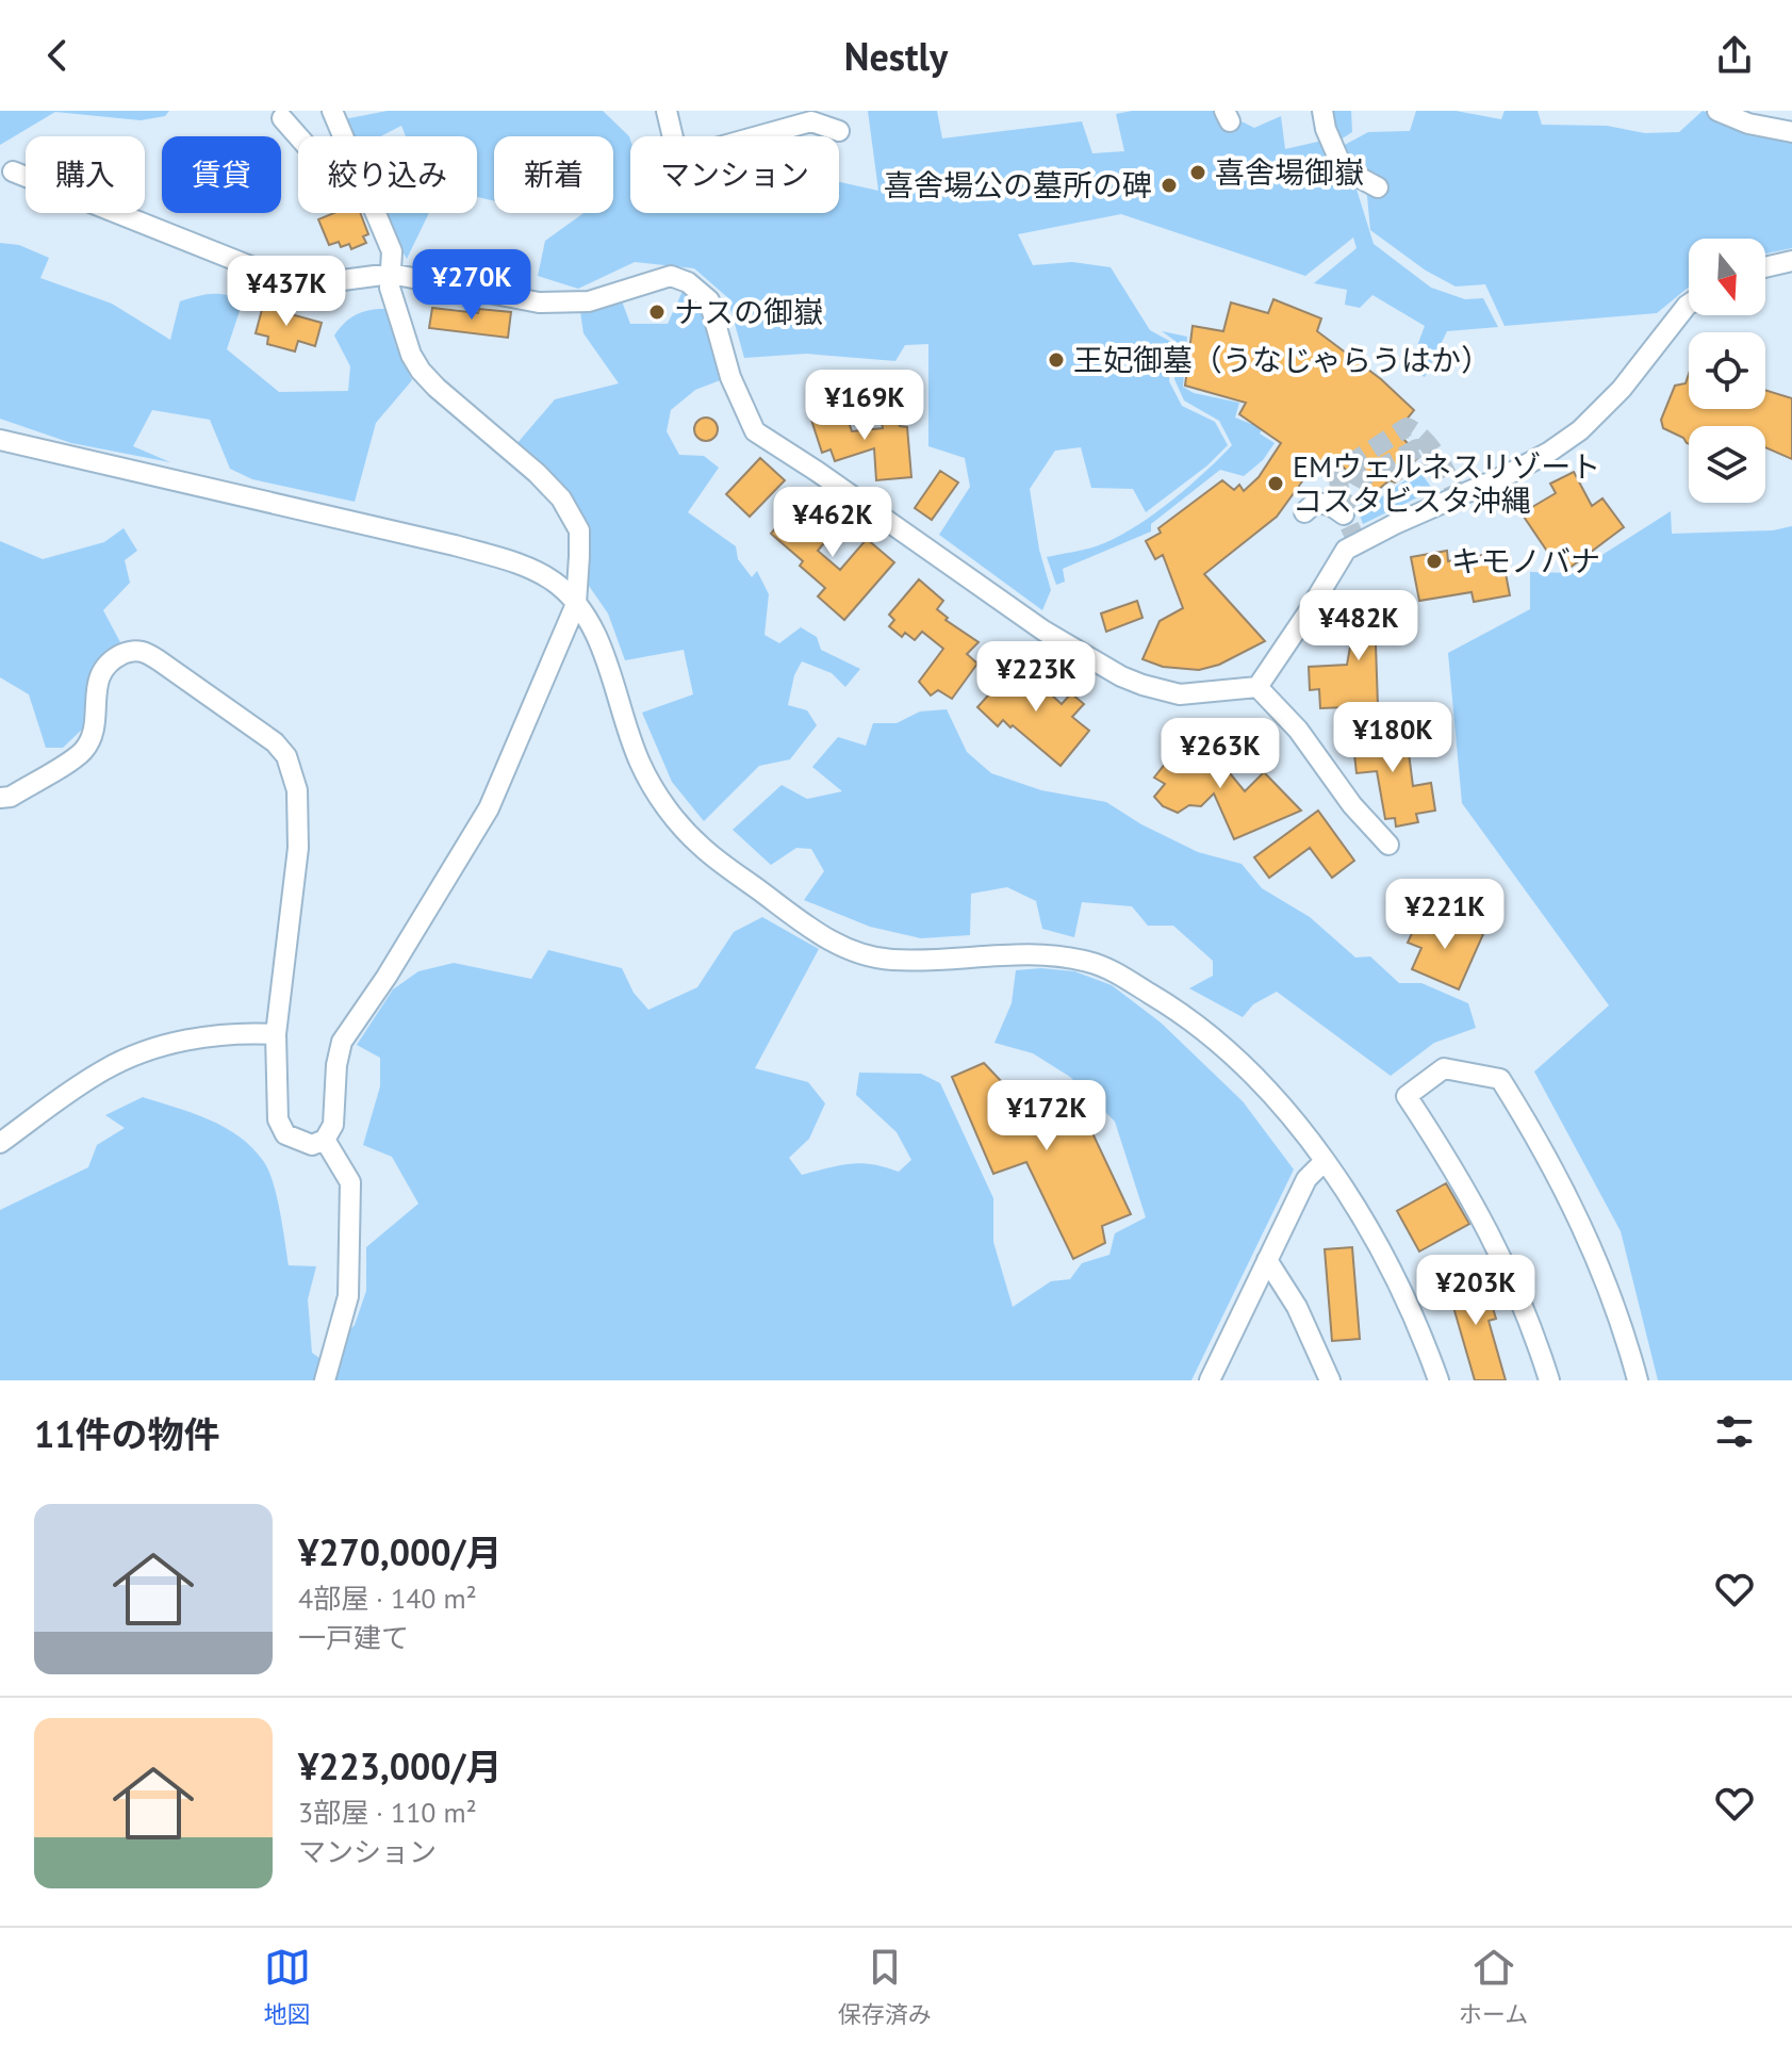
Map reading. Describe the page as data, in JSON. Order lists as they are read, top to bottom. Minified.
{"places":["喜舎場御嶽","喜舎場公の墓所の碑","ナスの御嶽","王妃御墓（うなじゃらうはか）","EMウェルネスリゾート コスタビスタ沖縄","キモノバナ"],"north":"bottom","page":{"header":"Nestly","chip":["購入","賃貸","絞り込み","新着","マンション"],"price":["¥270K","¥437K","¥169K","¥462K","¥482K","¥223K","¥180K","¥263K","¥221K","¥172K","¥203K"],"heading":"11件の物件","list":[{"name":"¥270,000/月","note":"4部屋 · 140 m² · 一戸建て"},{"name":"¥223,000/月","note":"3部屋 · 110 m² · マンション"}],"tabs":["地図","保存済み","ホーム"]}}
